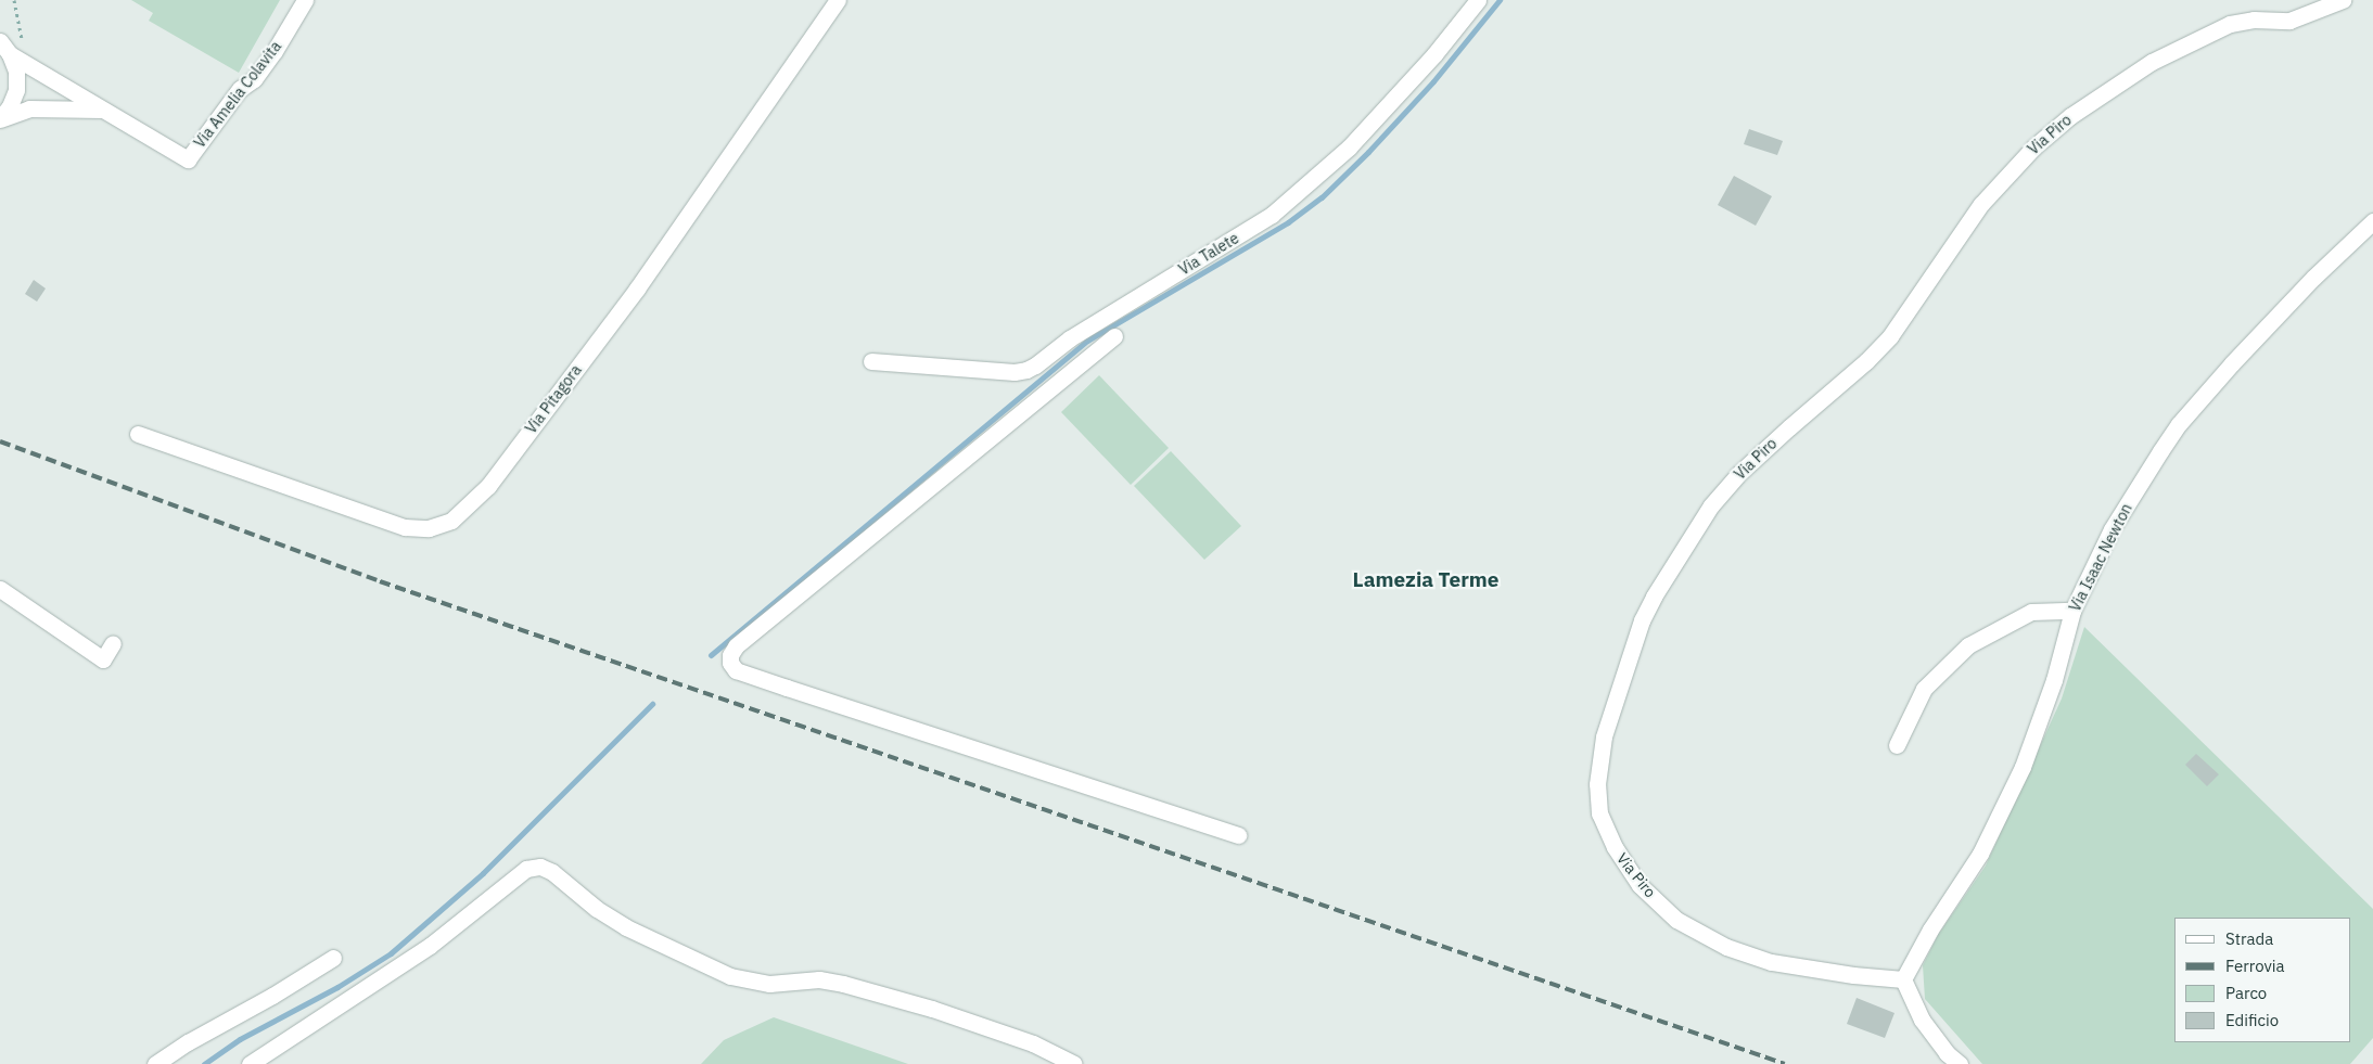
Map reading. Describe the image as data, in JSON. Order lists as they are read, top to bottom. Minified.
{"streets":{"street":["Via Amelia Colavita","Via Piro","Via Talete","Via Pitagora","Via Isaac Newton"]},"crossings":[["Via Piro","Via Isaac Newton"]],"districts":["Lamezia Terme"],"legend":["Strada","Ferrovia","Parco","Edificio"]}
